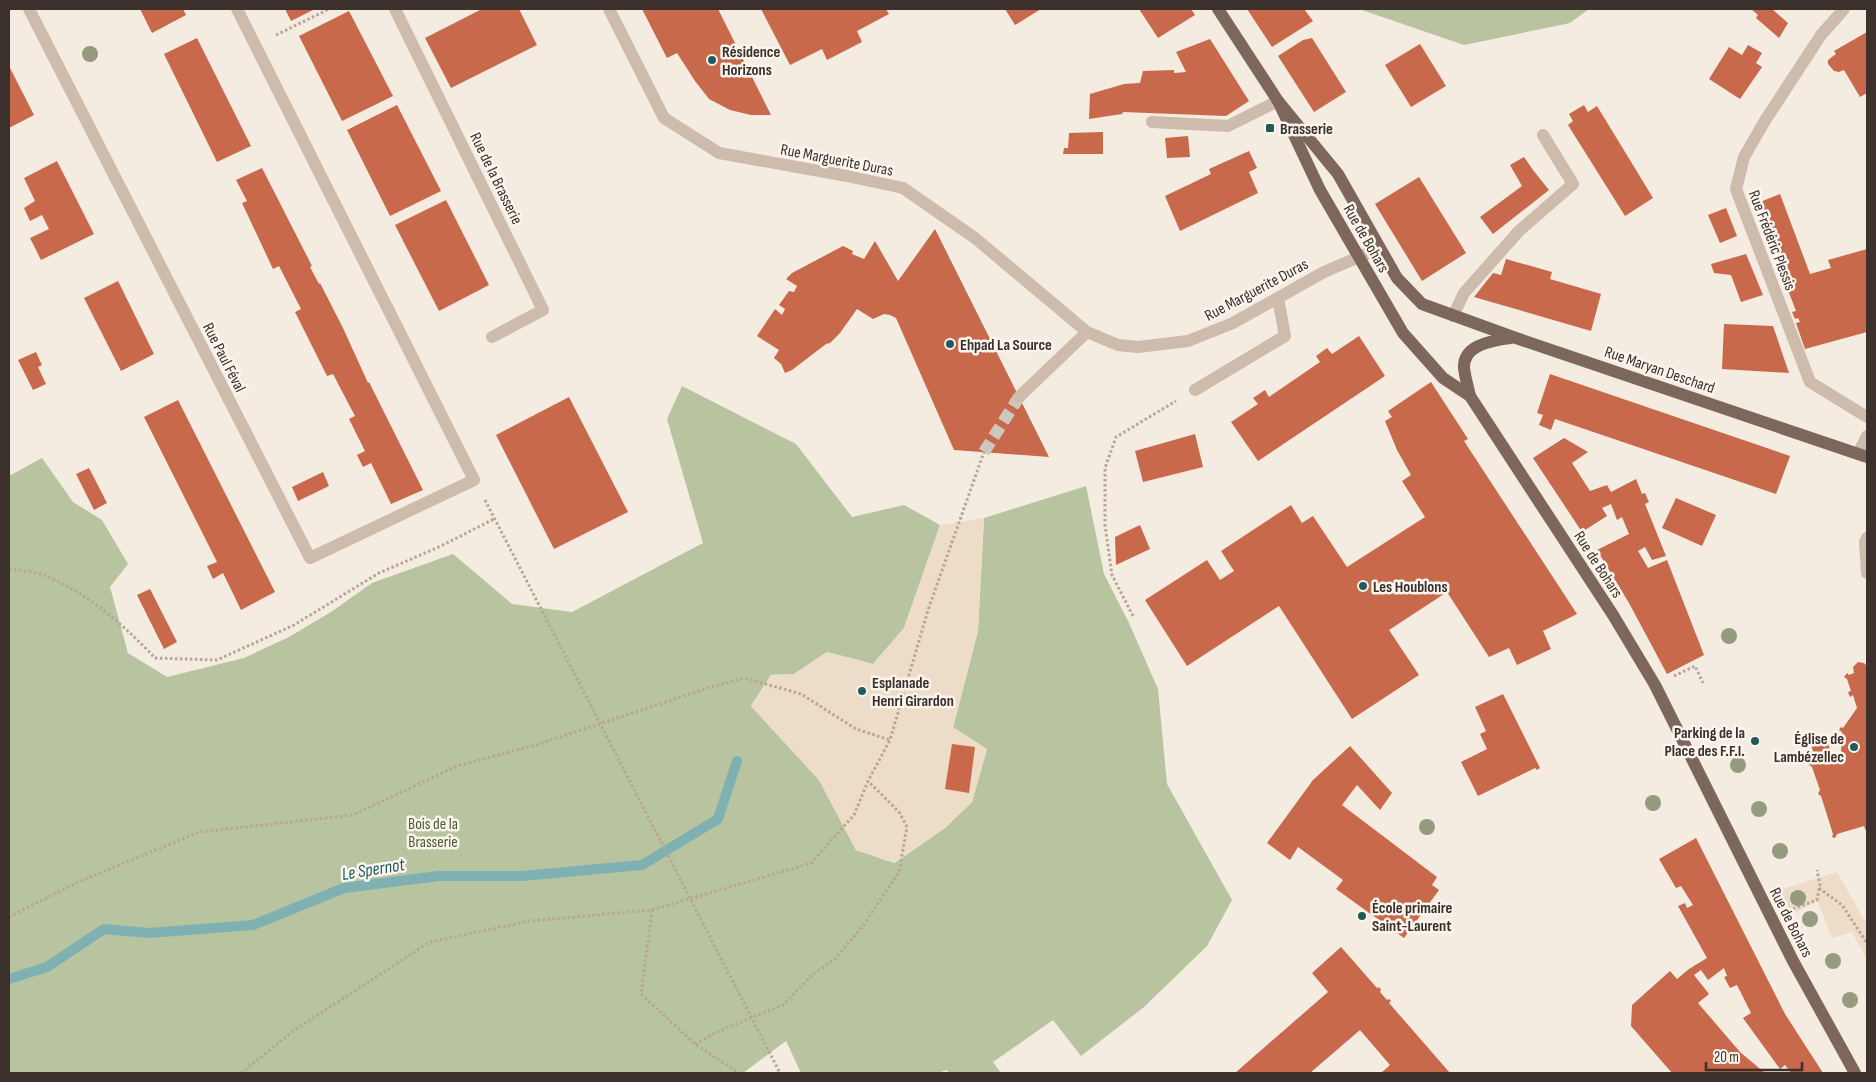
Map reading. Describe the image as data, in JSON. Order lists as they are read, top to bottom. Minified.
{"streets":{"main road":["Rue de Bohars","Rue Maryan Deschard"],"street":["Rue Marguerite Duras","Rue de la Brasserie","Rue Frédéric Plessis","Rue Paul Féval"]},"crossings":[["Rue Marguerite Duras","Rue de Bohars"],["Rue de Bohars","Rue Maryan Deschard"]],"water":["Le Spernot"],"parks":["Bois de la Brasserie"],"places":{"other":["Résidence Horizons","Ehpad La Source","Les Houblons","Esplanade Henri Girardon","Parking de la Place des F.F.I.","Église de Lambézellec","École primaire Saint-Laurent"],"transit":["Brasserie"]},"scale_bar":"20 m"}
